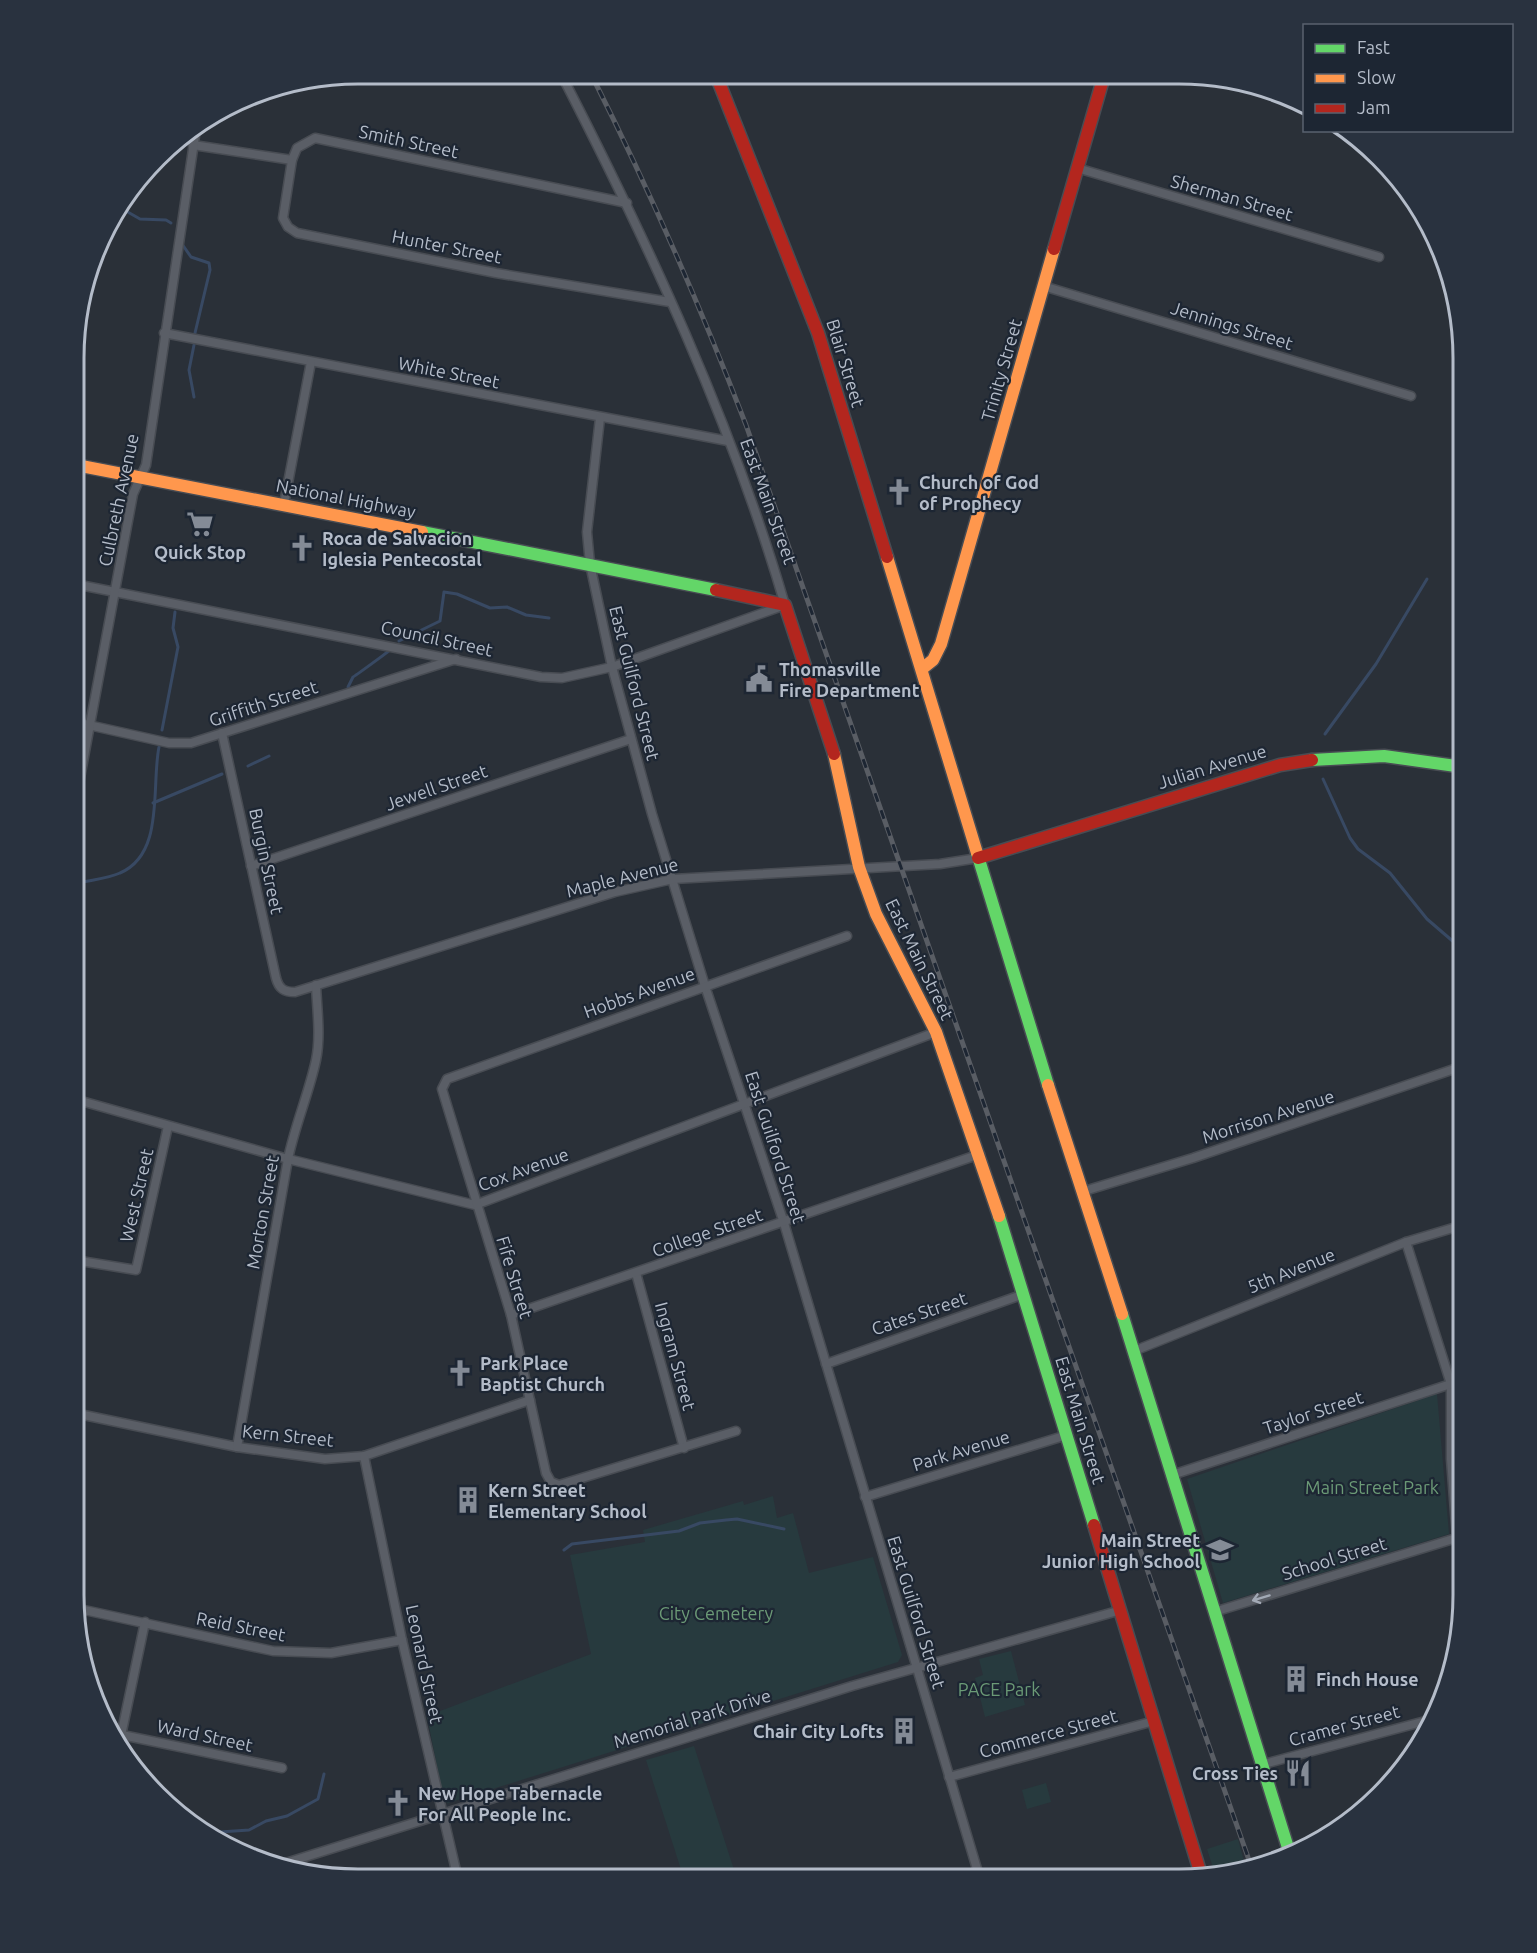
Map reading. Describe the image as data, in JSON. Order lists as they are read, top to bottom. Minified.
{"streets":{"street":["Smith Street","Sherman Street","Hunter Street","Jennings Street","Blair Street","Trinity Street","White Street","National Highway","Culbreth Avenue","East Main Street","Council Street","East Guilford Street","Griffith Street","Julian Avenue","Jewell Street","Burgin Street","Maple Avenue","Hobbs Avenue","Morrison Avenue","Cox Avenue","West Street","Morton Street","College Street","5th Avenue","Fife Street","Cates Street","Ingram Street","Taylor Street","Kern Street","Park Avenue","School Street","Reid Street","Leonard Street","Memorial Park Drive","Cramer Street","Commerce Street","Ward Street"]},"crossings":[["Smith Street","Hunter Street"],["Smith Street","East Main Street"],["Sherman Street","Trinity Street"],["Hunter Street","East Main Street"],["Jennings Street","Trinity Street"],["Blair Street","Trinity Street"],["White Street","Culbreth Avenue"],["White Street","East Main Street"],["White Street","East Guilford Street"],["National Highway","Culbreth Avenue"],["National Highway","East Main Street"],["National Highway","Council Street"],["National Highway","East Guilford Street"],["Culbreth Avenue","Council Street"],["Culbreth Avenue","Griffith Street"],["East Main Street","Council Street"],["East Main Street","Maple Avenue"],["East Main Street","Cox Avenue"],["East Main Street","College Street"],["East Main Street","Cates Street"],["East Main Street","Park Avenue"],["East Main Street","Memorial Park Drive"],["East Main Street","Commerce Street"],["Council Street","East Guilford Street"],["Council Street","Griffith Street"],["East Guilford Street","Jewell Street"],["East Guilford Street","Maple Avenue"],["East Guilford Street","Hobbs Avenue"],["East Guilford Street","Cox Avenue"],["East Guilford Street","College Street"],["East Guilford Street","Cates Street"],["East Guilford Street","Park Avenue"],["East Guilford Street","Memorial Park Drive"],["East Guilford Street","Commerce Street"],["Griffith Street","Burgin Street"],["Julian Avenue","Maple Avenue"],["Jewell Street","Burgin Street"],["Burgin Street","Maple Avenue"],["Maple Avenue","Morton Street"],["Hobbs Avenue","Fife Street"],["Cox Avenue","West Street"],["Cox Avenue","Morton Street"],["Cox Avenue","Fife Street"],["Morton Street","Kern Street"],["College Street","Fife Street"],["College Street","Ingram Street"],["Fife Street","Ingram Street"],["Fife Street","Kern Street"],["Kern Street","Leonard Street"],["Reid Street","Leonard Street"],["Leonard Street","Memorial Park Drive"]],"one_way":["School Street"],"parks":["Main Street Park","City Cemetery","PACE Park"],"places":{"church":["Church of God of Prophecy","Roca de Salvacion Iglesia Pentecostal","Park Place Baptist Church","New Hope Tabernacle For All People Inc."],"supermarket":["Quick Stop"],"public building":["Thomasville Fire Department"],"building":["Kern Street Elementary School","Finch House","Chair City Lofts"],"school or university":["Main Street Junior High School"],"restaurant":["Cross Ties"]},"legend":["Fast","Slow","Jam"]}
